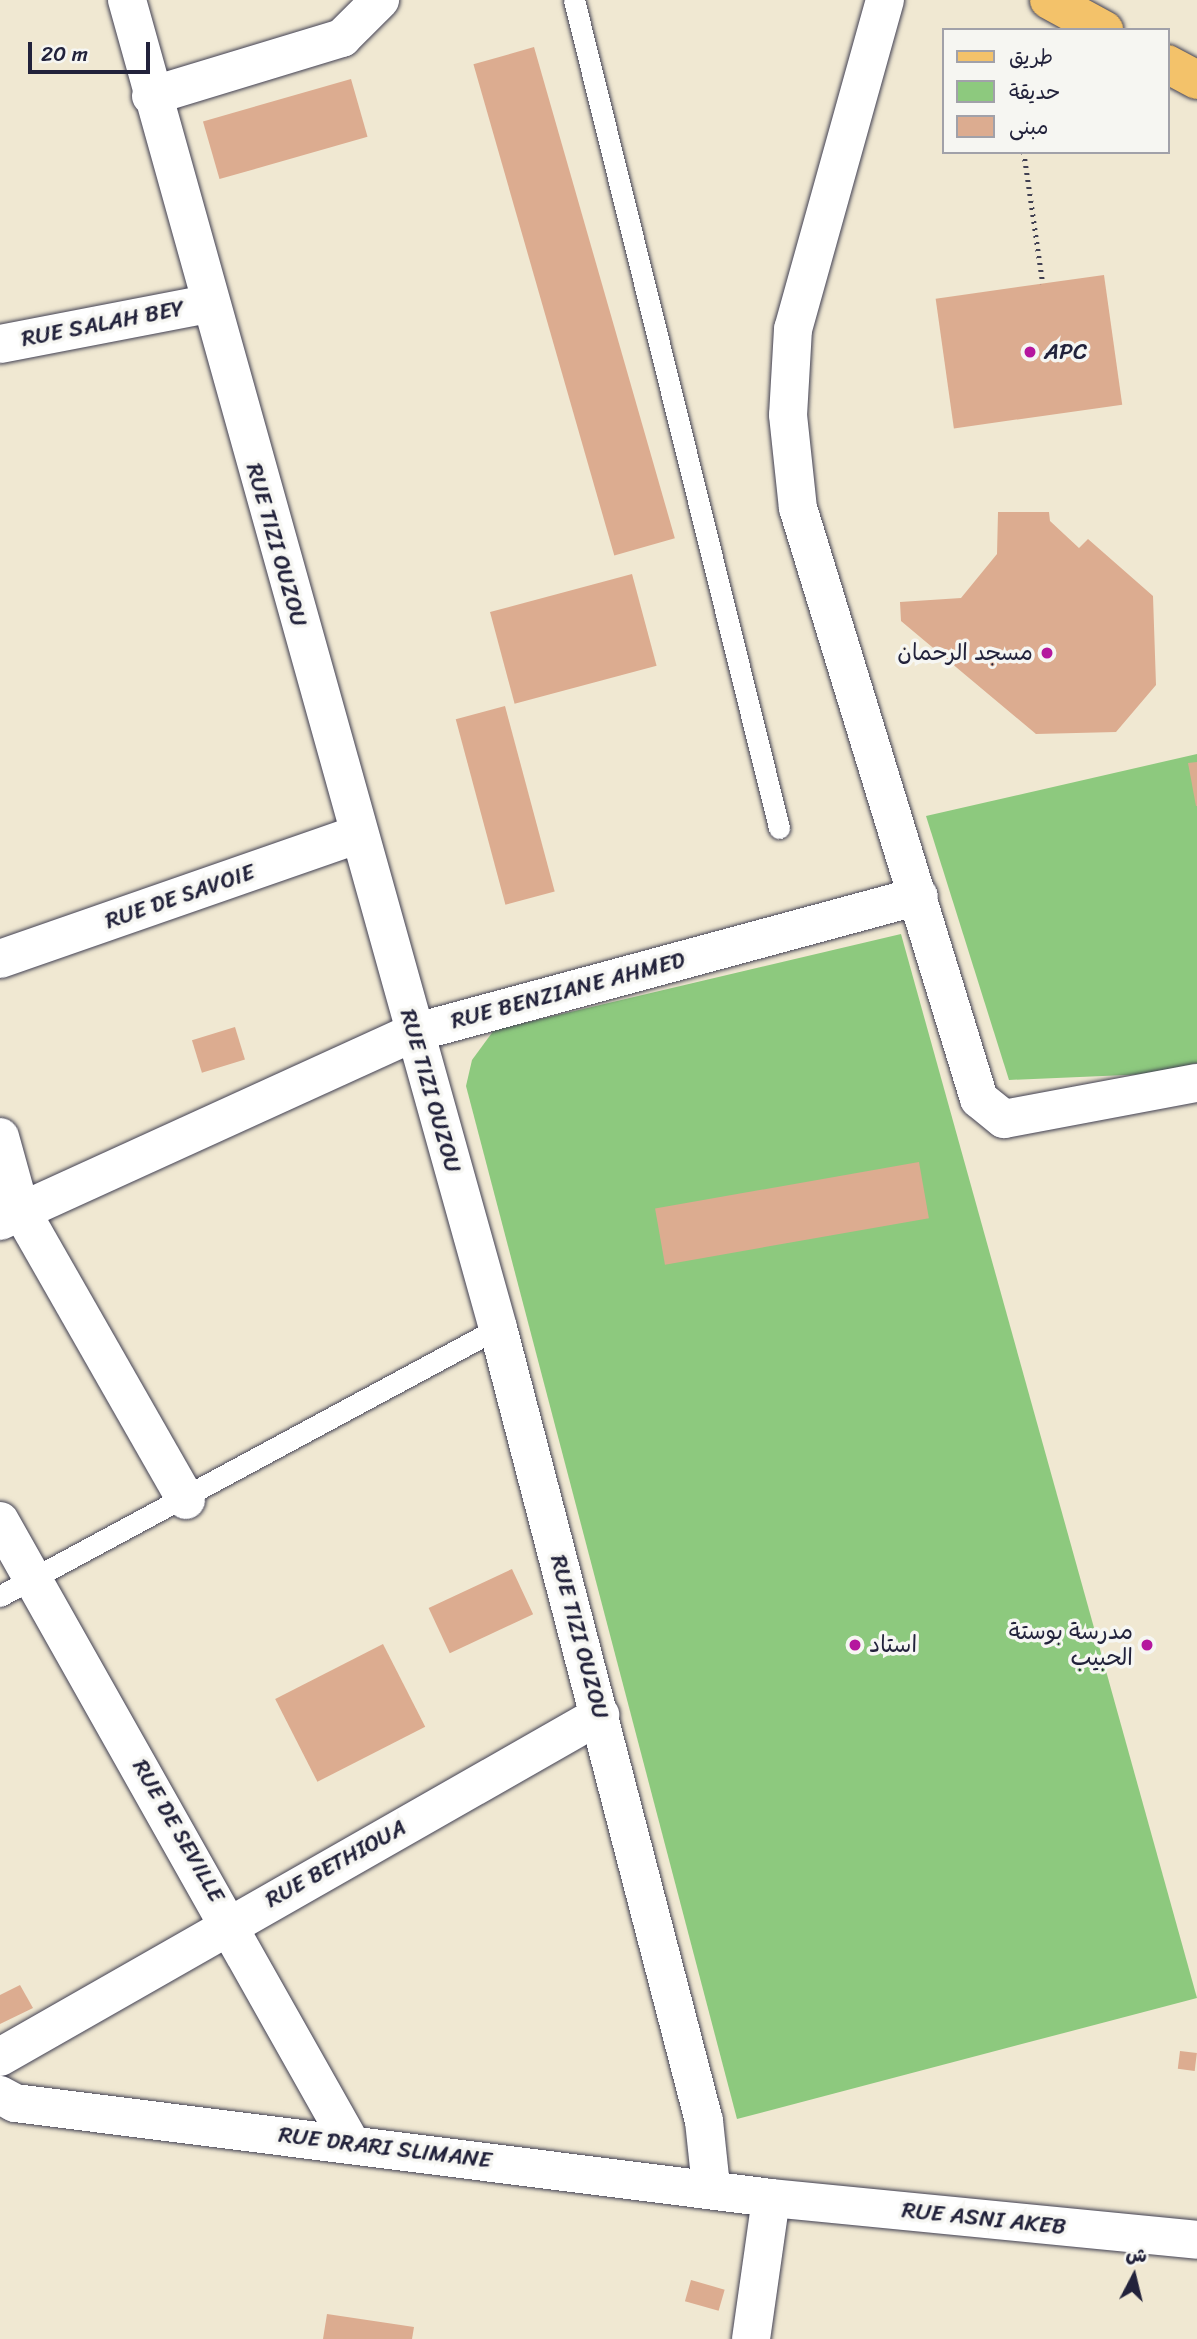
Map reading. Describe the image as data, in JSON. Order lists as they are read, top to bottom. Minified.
{"streets":{"street":["RUE SALAH BEY","RUE TIZI OUZOU","RUE DE SAVOIE","RUE BENZIANE AHMED","RUE DE SEVILLE","RUE BETHIOUA","RUE DRARI SLIMANE","RUE ASNI AKEB"]},"crossings":[["RUE SALAH BEY","RUE TIZI OUZOU"],["RUE TIZI OUZOU","RUE DE SAVOIE"],["RUE TIZI OUZOU","RUE BENZIANE AHMED"],["RUE TIZI OUZOU","RUE BETHIOUA"],["RUE TIZI OUZOU","RUE DRARI SLIMANE"],["RUE DE SEVILLE","RUE BETHIOUA"],["RUE DE SEVILLE","RUE DRARI SLIMANE"],["RUE DRARI SLIMANE","RUE ASNI AKEB"]],"places":["APC","مسجد الرحمان","استاد","مدرسة بوستة الحبيب"],"legend":["طريق","حديقة","مبنى"],"scale_bar":"20 m","north":"top"}
